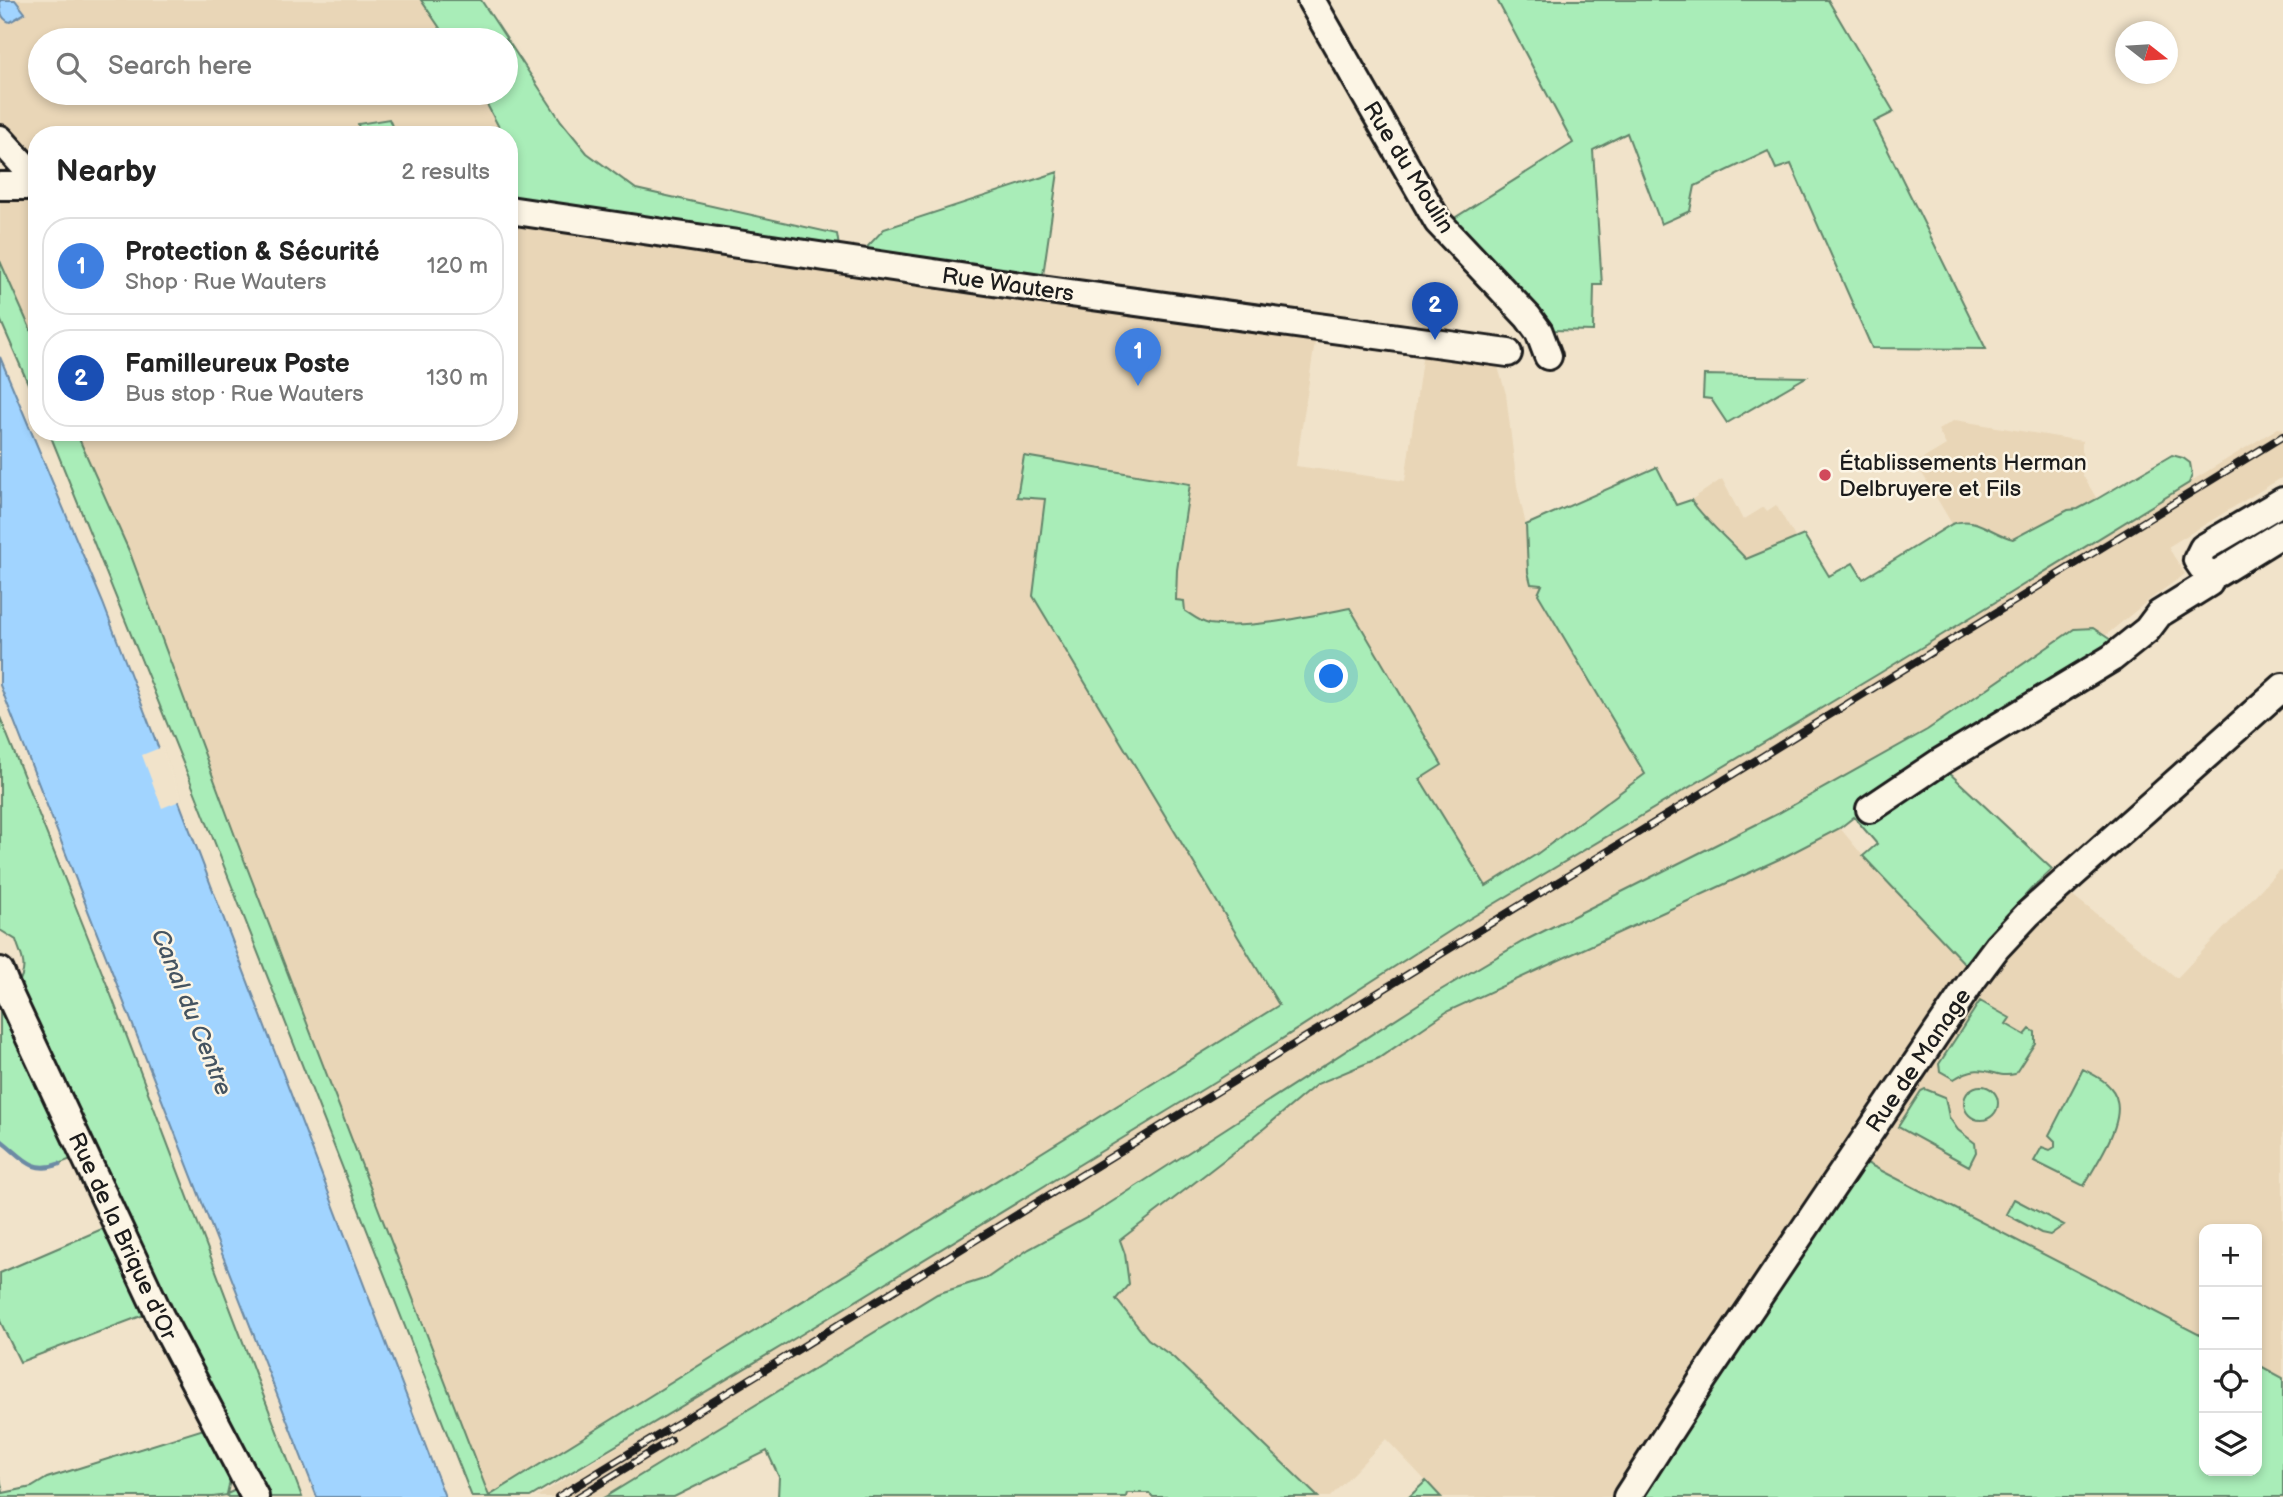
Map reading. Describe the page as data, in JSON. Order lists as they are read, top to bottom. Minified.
{"streets":{"street":["Rue du Moulin","Rue Wauters","Rue de Manage","Rue de la Brique d'Or"]},"water":["Canal du Centre"],"places":["Établissements Herman Delbruyere et Fils"],"north":"right","page":{"search":"Search here","heading":["Nearby","2 results"],"list":[{"mark":"1","name":"Protection & Sécurité","note":"Shop · Rue Wauters","value":"120 m"},{"mark":"2","name":"Familleureux Poste","note":"Bus stop · Rue Wauters","value":"130 m"}],"pins":["2","1"],"map_buttons":["+","−"]}}
